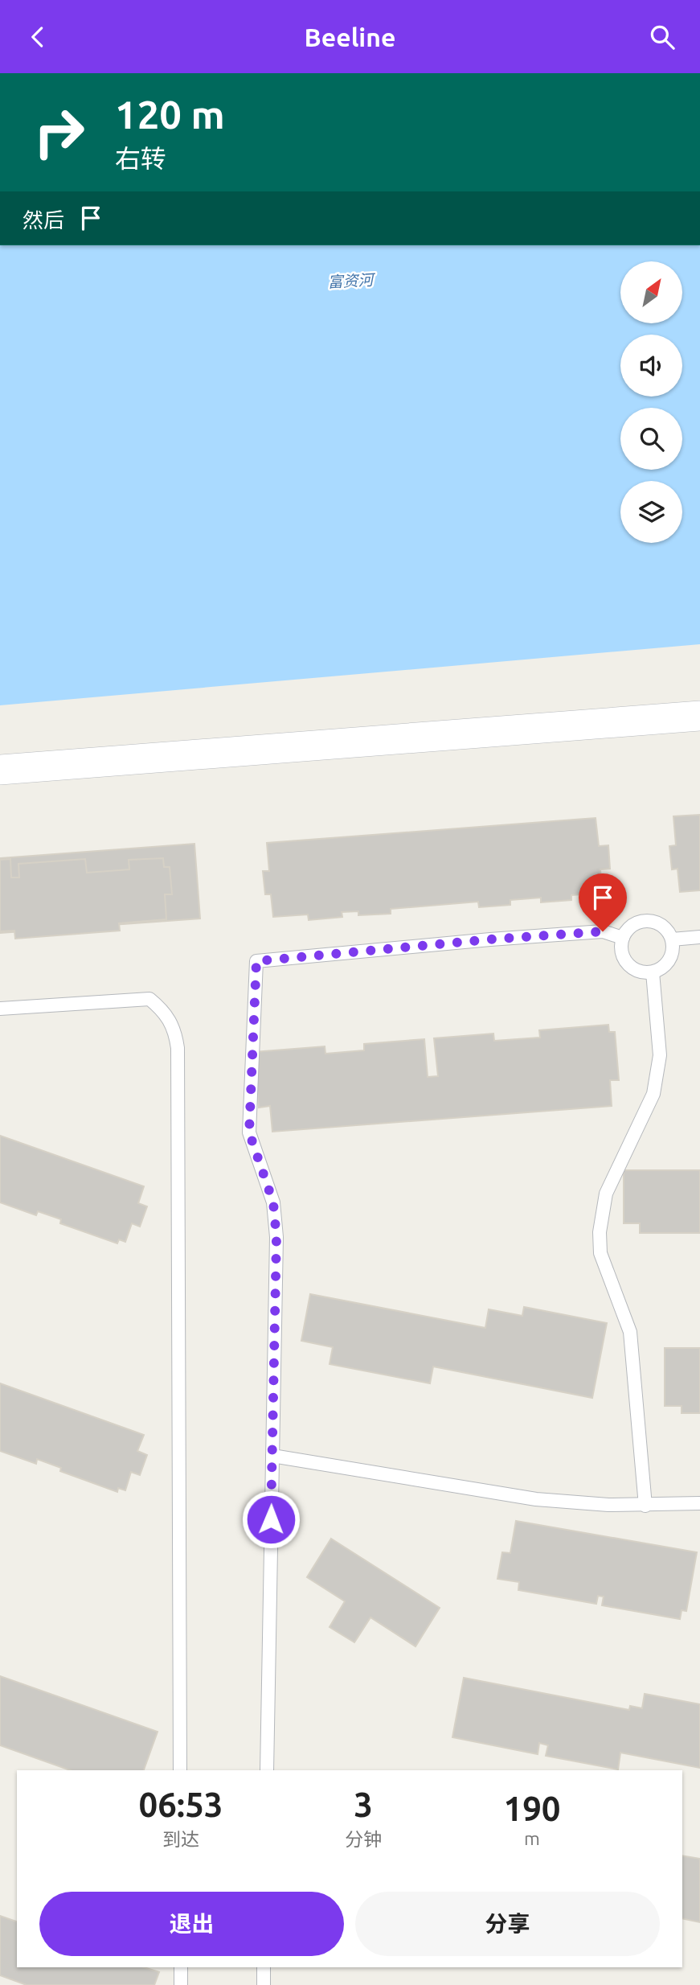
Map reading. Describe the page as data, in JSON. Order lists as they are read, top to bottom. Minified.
{"water":["富资河"],"north":"top right","page":{"header":"Beeline","turn":["120 m","右转"],"then":"然后","eta":["06:53","到达","3","分钟","190","m"],"buttons":["退出","分享"]}}
